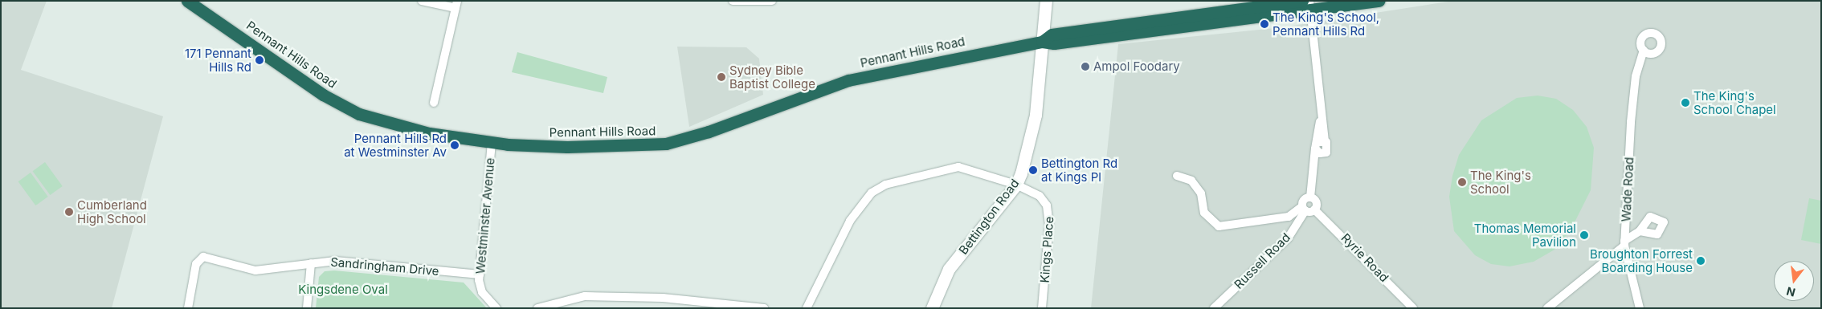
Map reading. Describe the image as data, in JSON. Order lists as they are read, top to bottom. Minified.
{"streets":{"highway":["Pennant Hills Road"],"main road":["Bettington Road"],"street":["Wade Road","Westminster Avenue","Kings Place","Ryrie Road","Russell Road","Sandringham Drive"]},"crossings":[["Pennant Hills Road","Westminster Avenue"],["Pennant Hills Road","Bettington Road"],["Westminster Avenue","Sandringham Drive"],["Bettington Road","Kings Place"]],"parks":["Kingsdene Oval"],"places":["The King's School, Pennant Hills Rd","171 Pennant Hills Rd","Ampol Foodary","Sydney Bible Baptist College","The King's School Chapel","Pennant Hills Rd at Westminster Av","Bettington Rd at Kings Pl","The King's School","Cumberland High School","Thomas Memorial Pavilion","Broughton Forrest Boarding House"],"north":"bottom"}
